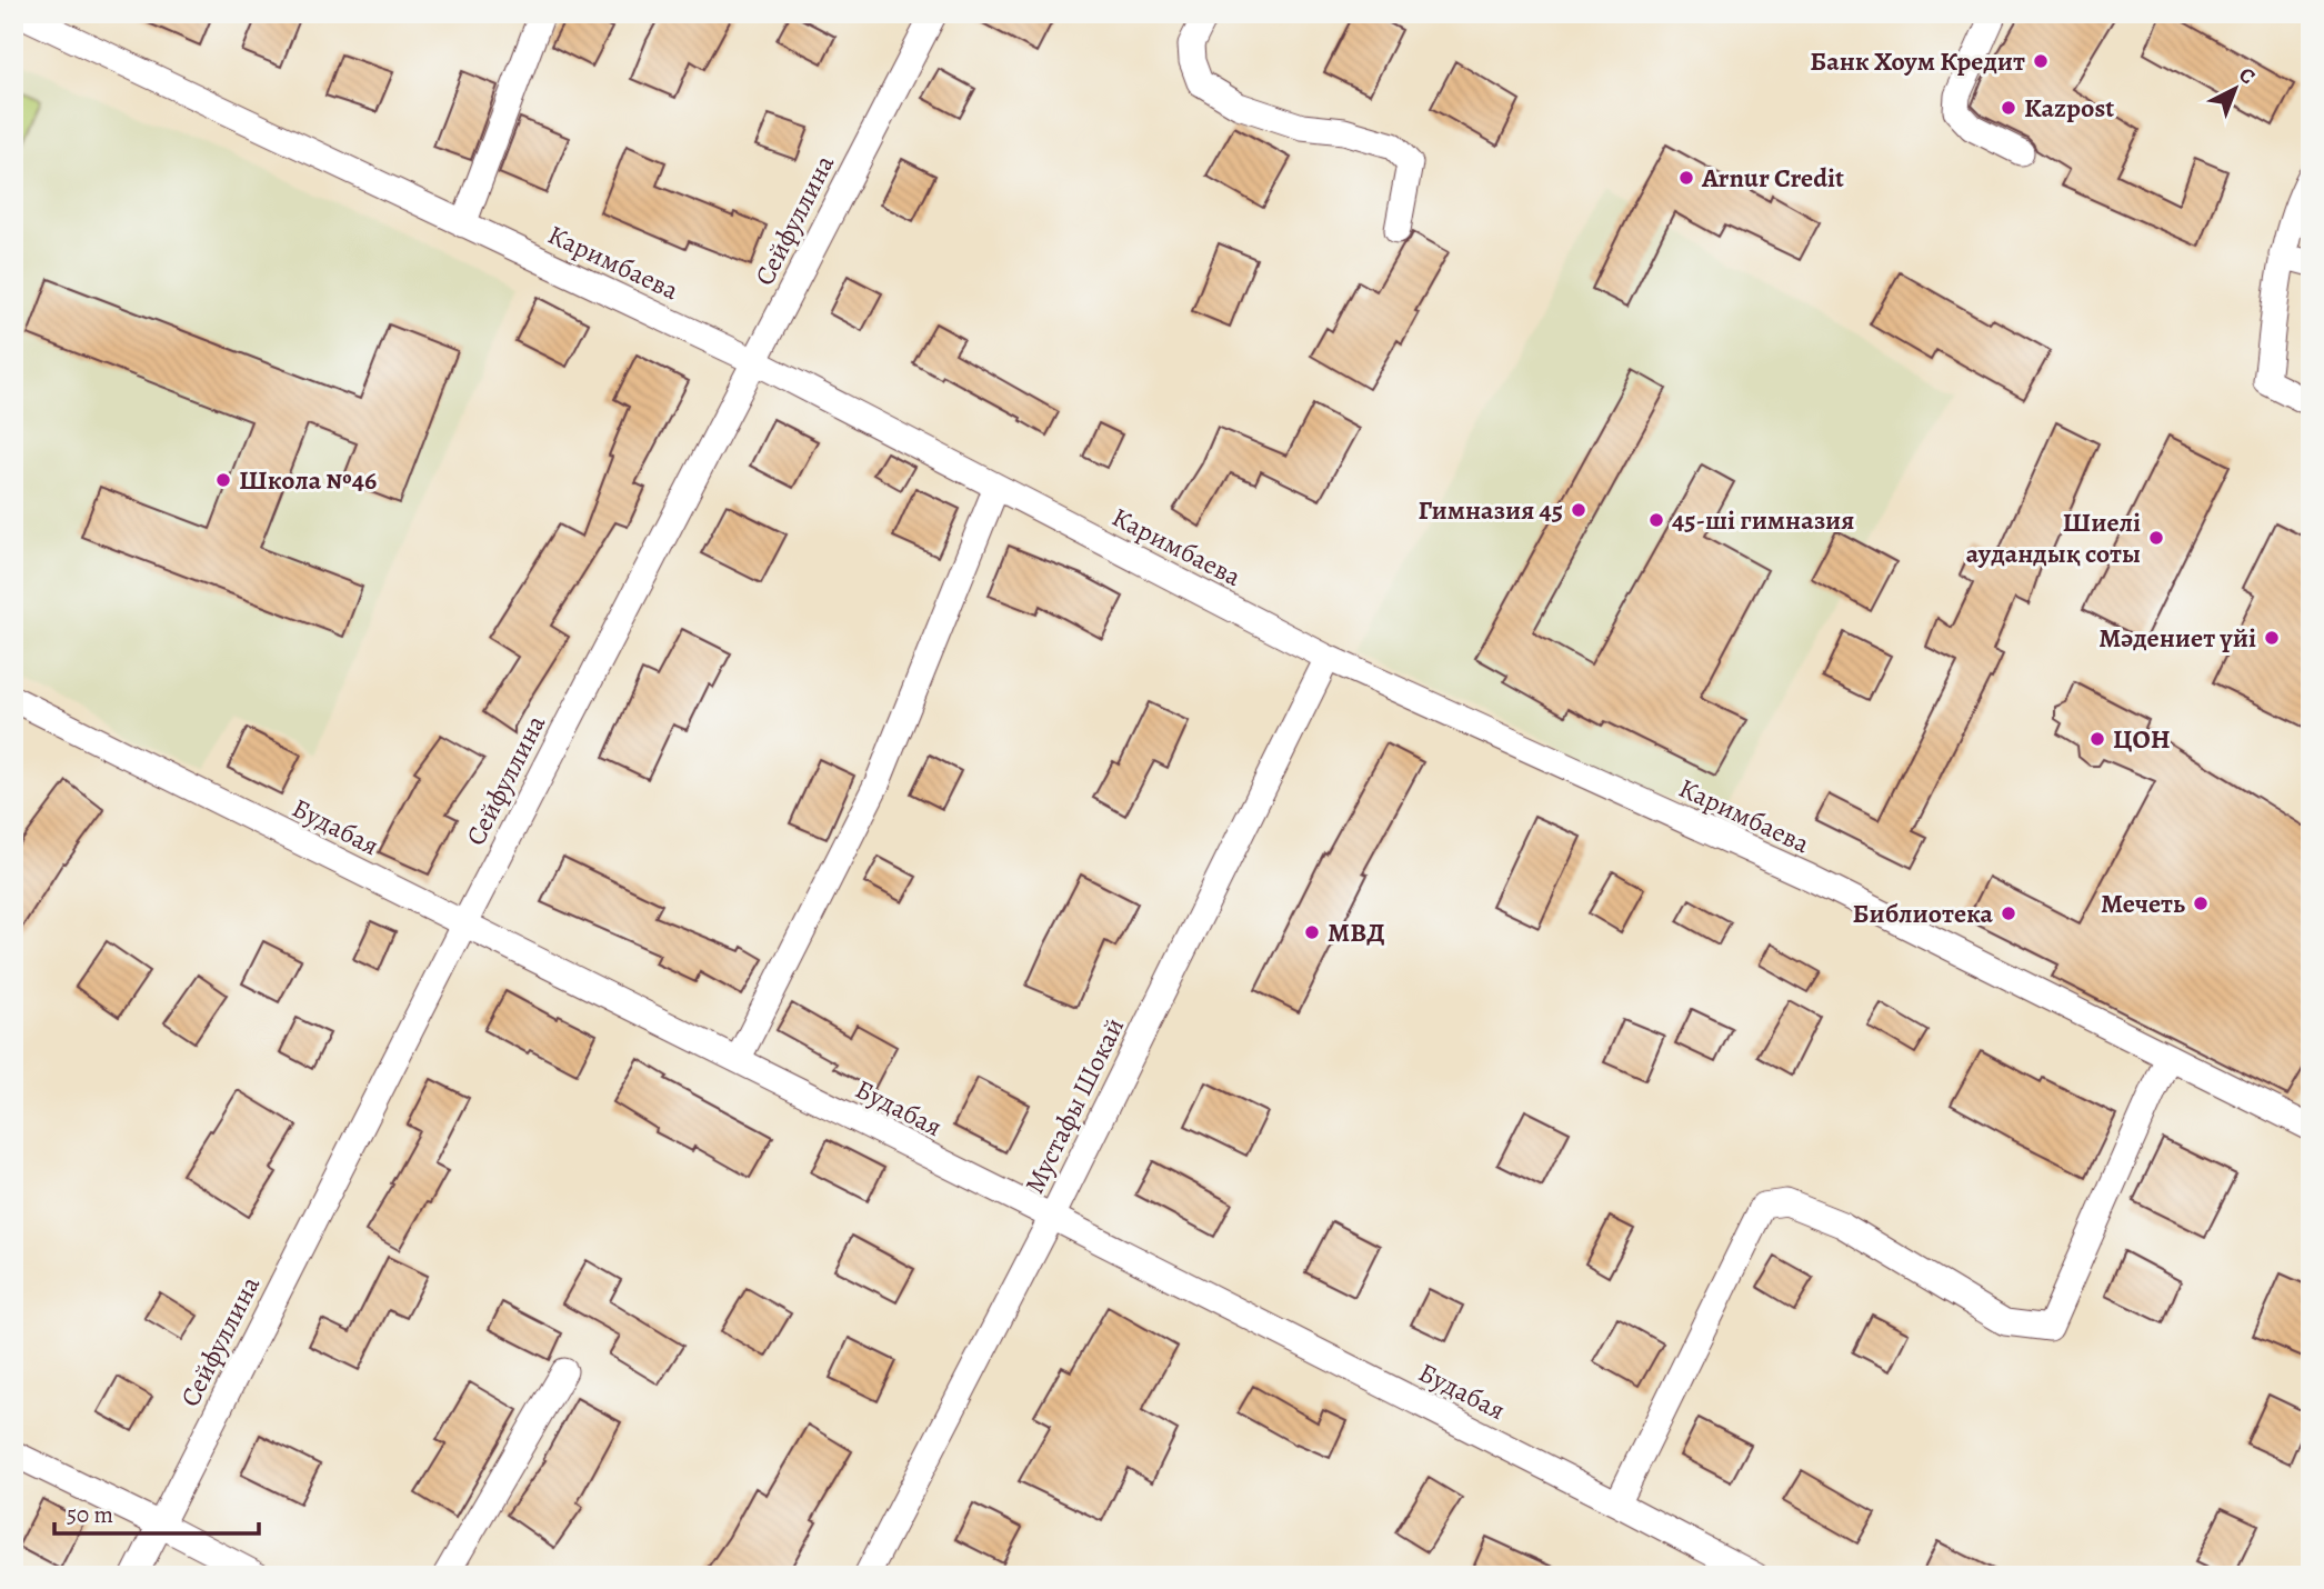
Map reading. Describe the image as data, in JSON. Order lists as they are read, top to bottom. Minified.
{"streets":{"street":["Сейфуллина","Каримбаева","Будабая","Мустафы Шокай"]},"crossings":[["Сейфуллина","Каримбаева"],["Сейфуллина","Будабая"],["Каримбаева","Мустафы Шокай"],["Будабая","Мустафы Шокай"]],"places":["Банк Хоум Кредит","Kazpost","Arnur Credit","Школа №46","Гимназия 45","45-ші гимназия","Шиелі аудандық соты","Мәдениет үйі","ЦОН","Мечеть","Библиотека","МВД"],"scale_bar":"50 m","north":"top right"}
